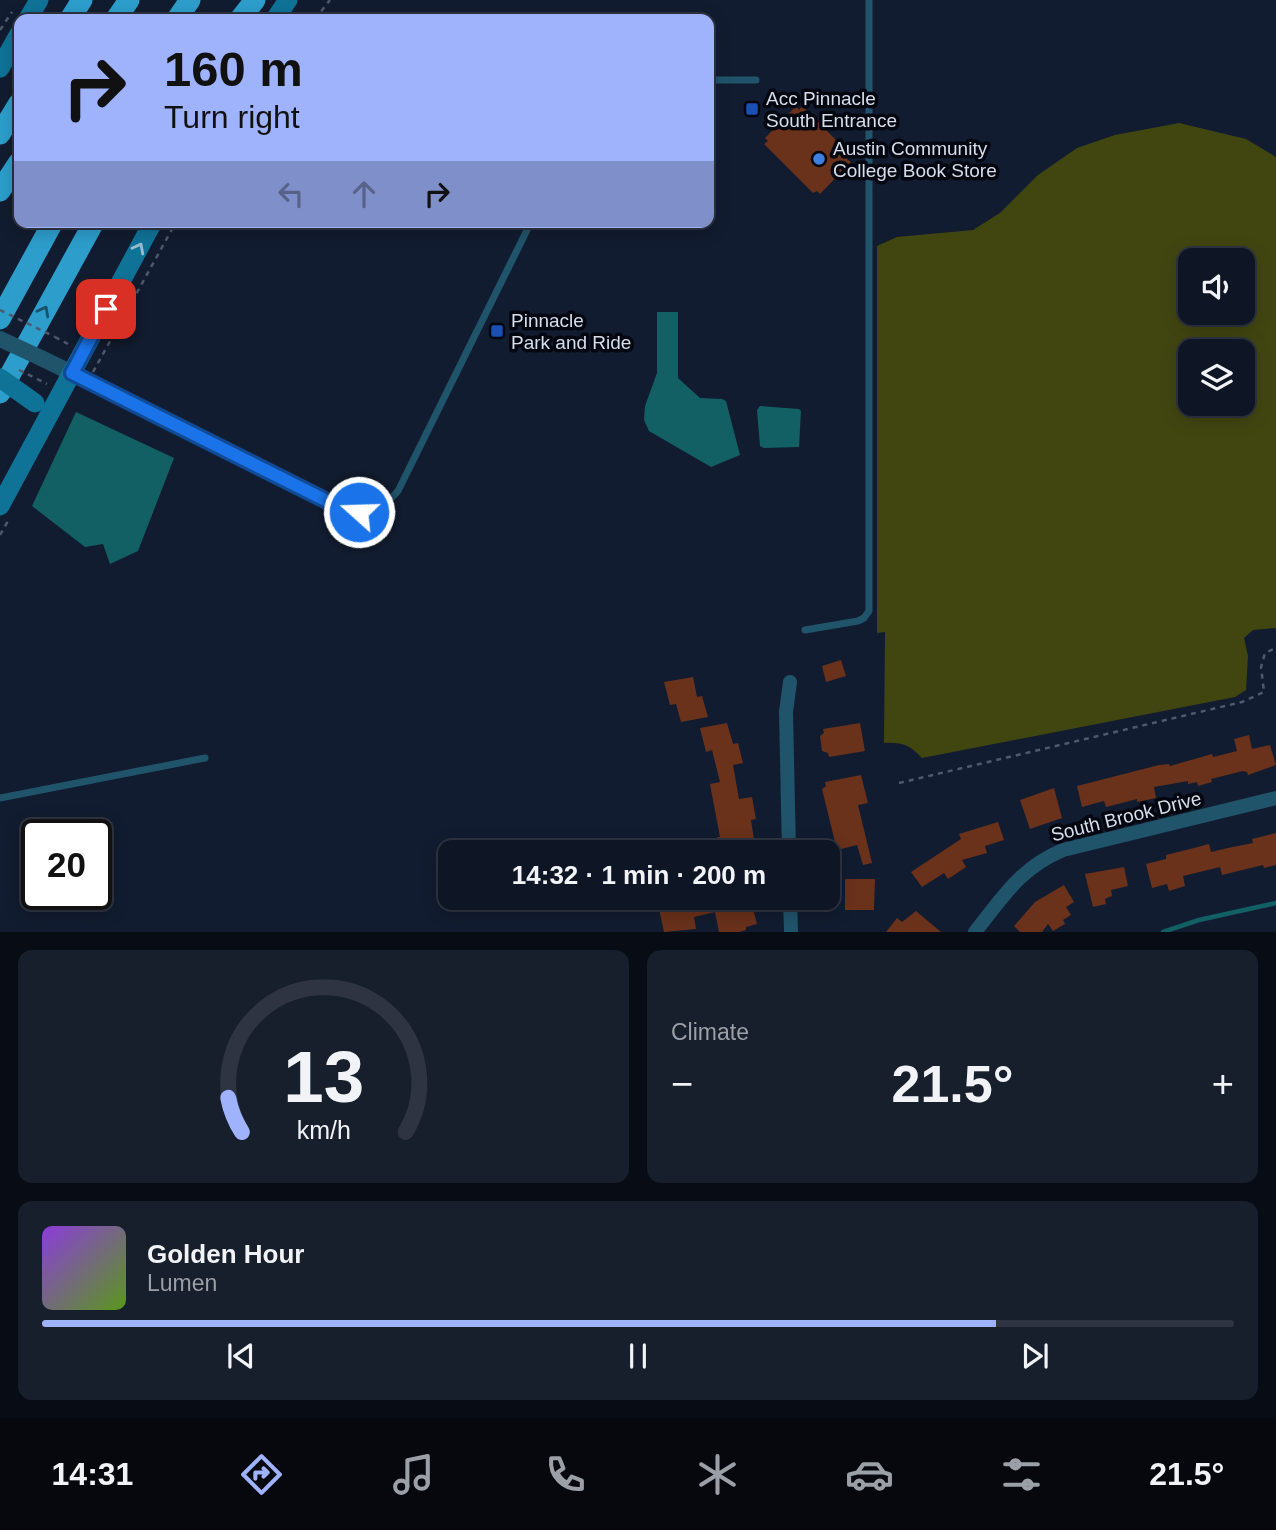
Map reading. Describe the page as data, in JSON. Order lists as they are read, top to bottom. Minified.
{"streets":{"street":["South Brook Drive"]},"places":{"transit":["Acc Pinnacle South Entrance","Pinnacle Park and Ride"],"other":["Austin Community College Book Store"]},"page":{"turn":["160 m","Turn right"],"limit":"20","trip":"14:32 · 1 min · 200 m","tile":"Climate","heat":["−","21.5°","+"],"song":["Golden Hour","Lumen"],"tabs":["14:31","21.5°"],"gauge":["13","km/h"]}}
